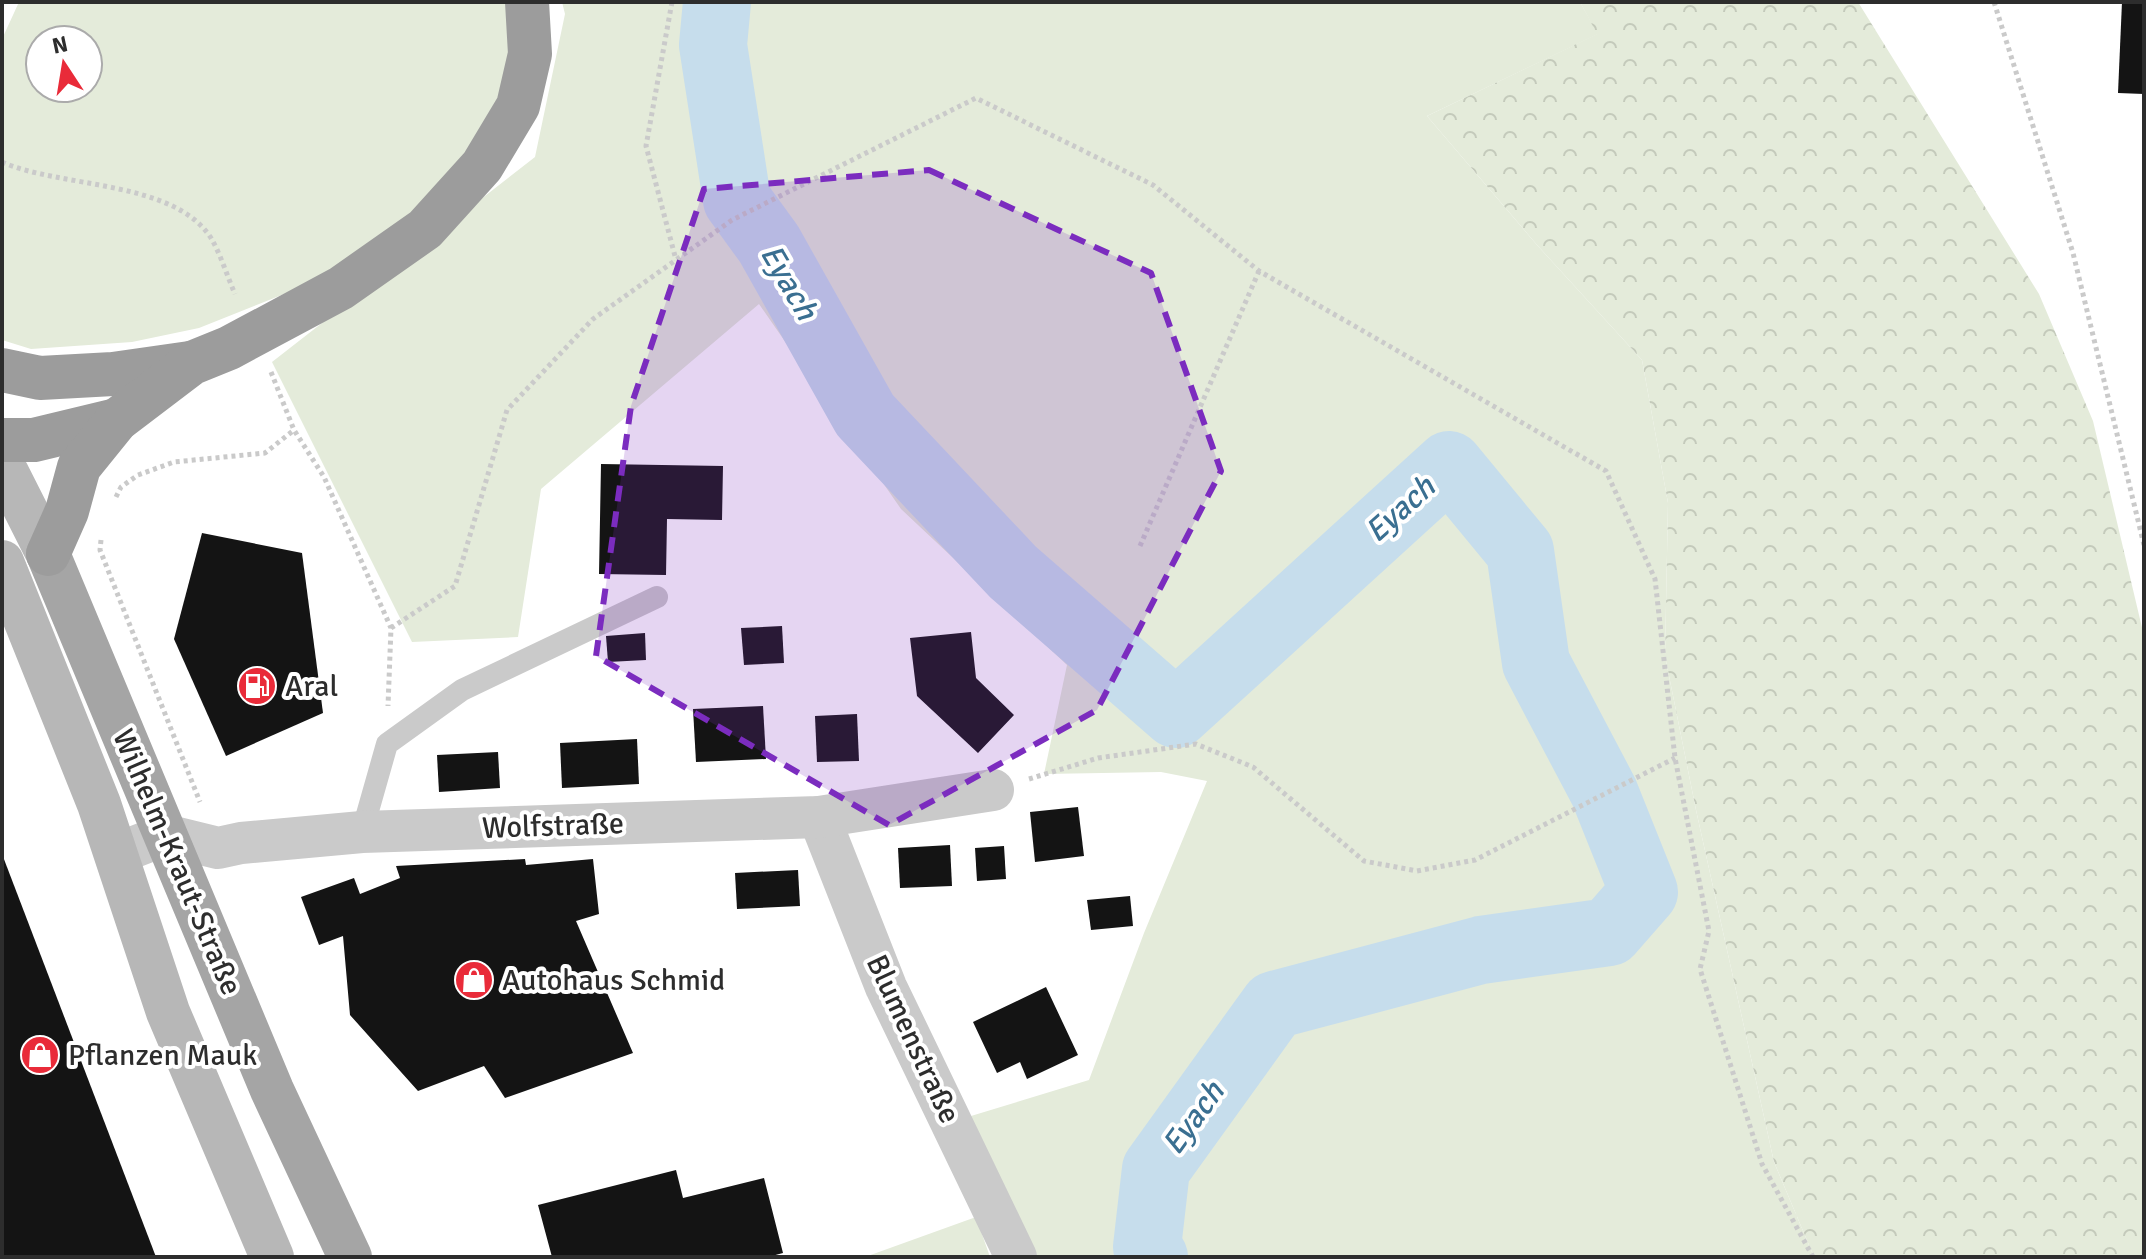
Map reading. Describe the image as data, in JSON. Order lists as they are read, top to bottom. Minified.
{"streets":{"main road":["Wilhelm-Kraut-Straße"],"street":["Wolfstraße","Blumenstraße"]},"crossings":[["Wolfstraße","Wilhelm-Kraut-Straße"],["Wolfstraße","Blumenstraße"]],"water":["Eyach"],"places":{"fuel station":["Aral"],"shop":["Autohaus Schmid","Pflanzen Mauk"]},"north":"top"}
